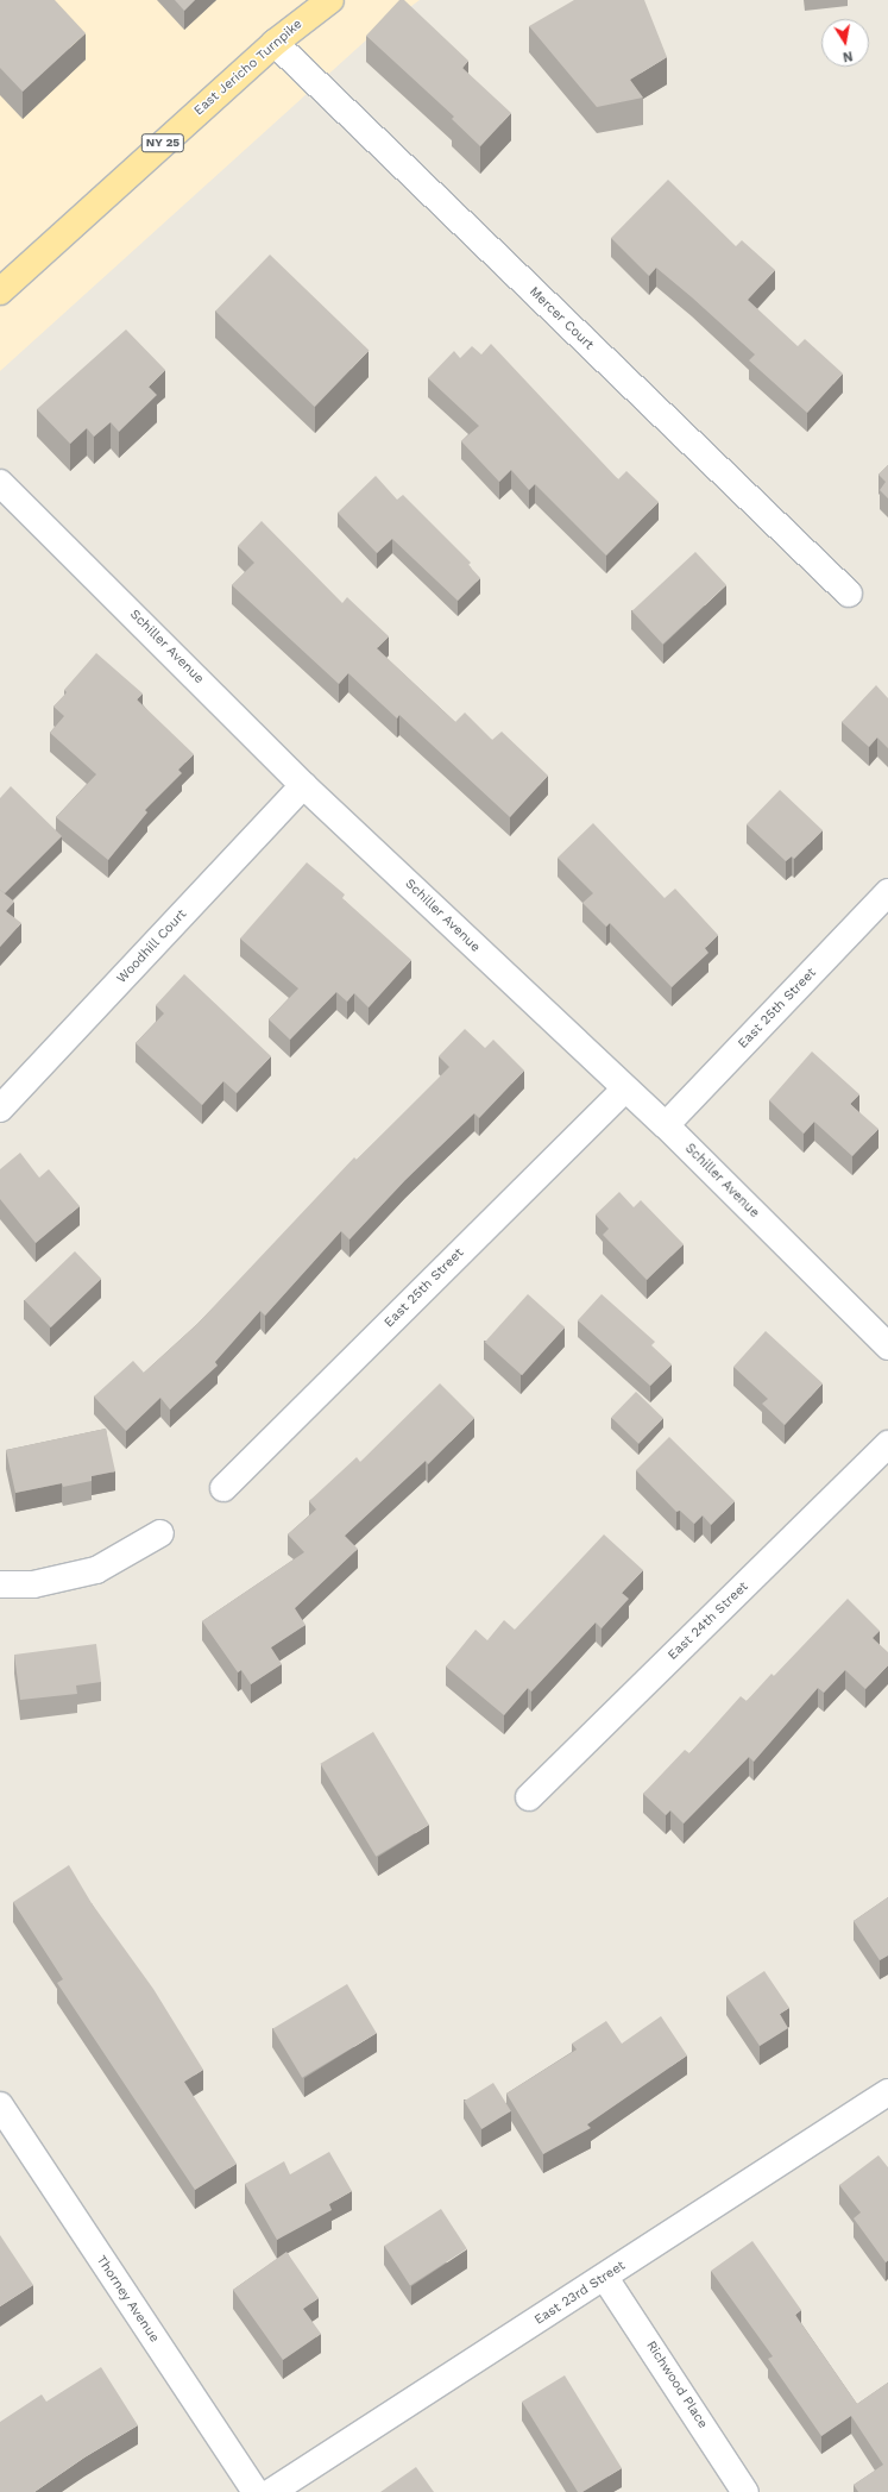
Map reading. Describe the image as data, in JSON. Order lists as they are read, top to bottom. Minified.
{"streets":{"main road":["East Jericho Turnpike","NY 25"],"street":["Mercer Court","Schiller Avenue","Woodhill Court","East 25th Street","East 24th Street","East 23rd Street","Thorney Avenue","Richwood Place"]},"crossings":[["East Jericho Turnpike","Mercer Court"],["Schiller Avenue","Woodhill Court"],["Schiller Avenue","East 25th Street"],["East 23rd Street","Richwood Place"]],"north":"bottom"}
